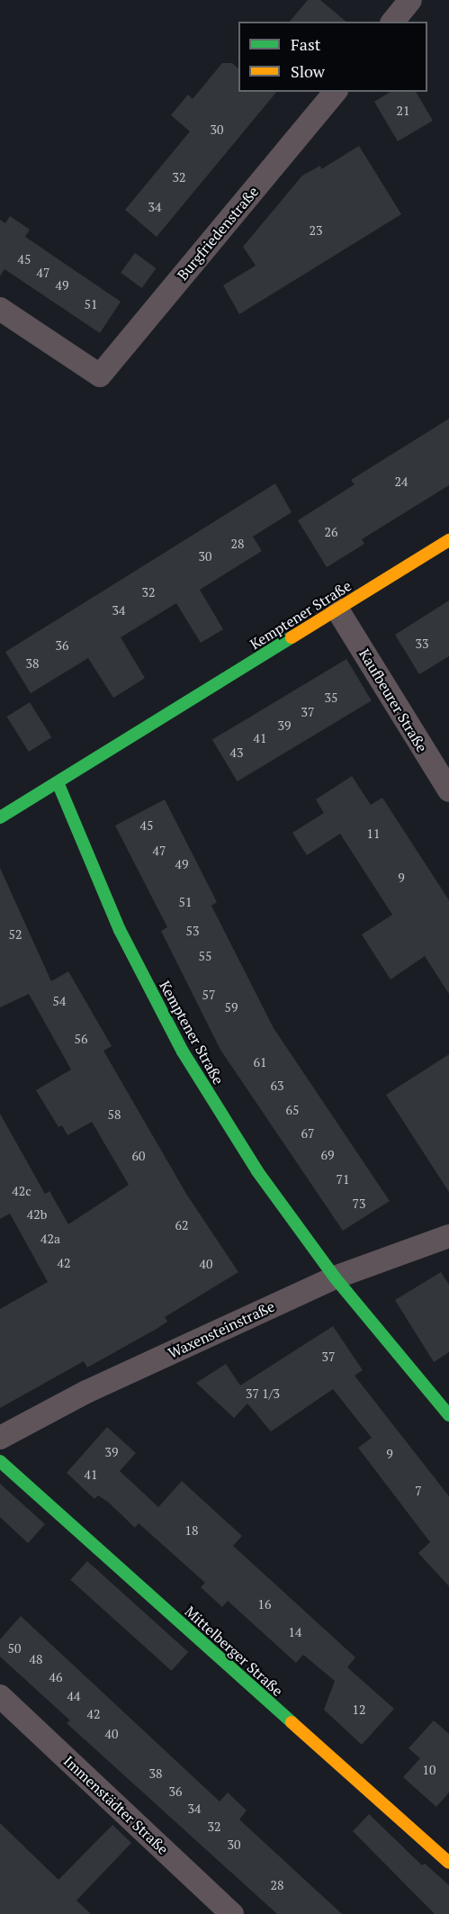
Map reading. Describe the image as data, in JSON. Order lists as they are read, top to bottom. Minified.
{"streets":{"street":["Burgfriedenstraße","Kemptener Straße","Kaufbeurer Straße","Waxensteinstraße","Mittelberger Straße","Immenstädter Straße"]},"crossings":[["Kemptener Straße","Kaufbeurer Straße"],["Kemptener Straße","Waxensteinstraße"]],"house_numbers":["21","30","32","34","23","45","47","49","51","24","26","28","30","32","34","33","36","38","35","37","39","41","43","45","11","47","49","9","51","53","52","55","57","54","59","56","61","63","65","58","67","69","60","71","42c","73","42b","62","42a","42","40","37","37 1/3","39","9","41","7","18","16","14","50","48","46","44","12","42","40","10","38","36","34","32","30","28"],"legend":["Fast","Slow"]}
